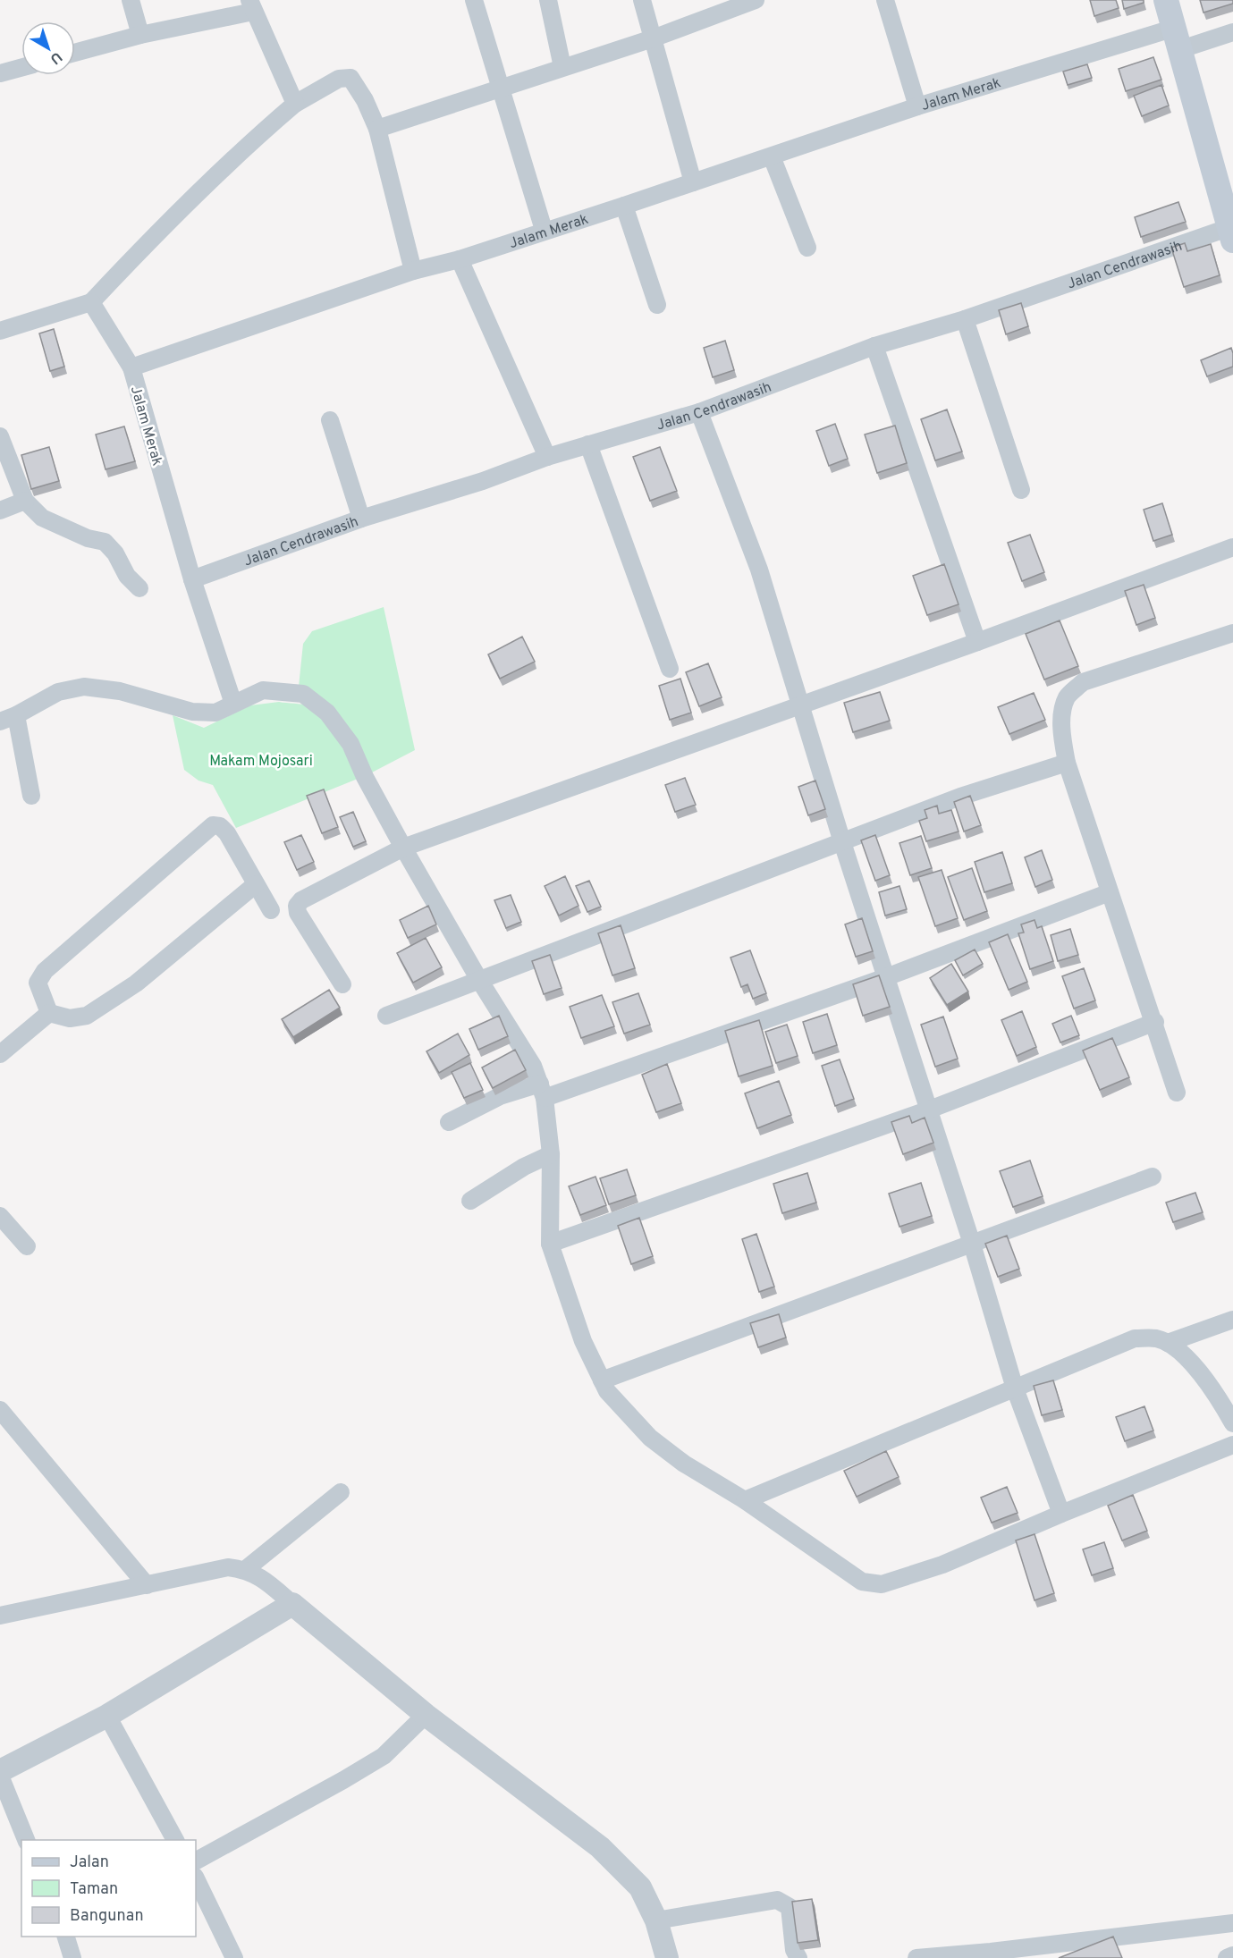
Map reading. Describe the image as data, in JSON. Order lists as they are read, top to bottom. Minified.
{"streets":{"street":["Jalam Merak","Jalan Cendrawasih"]},"crossings":[["Jalam Merak","Jalan Cendrawasih"]],"parks":["Makam Mojosari"],"legend":["Jalan","Taman","Bangunan"],"north":"bottom right"}
